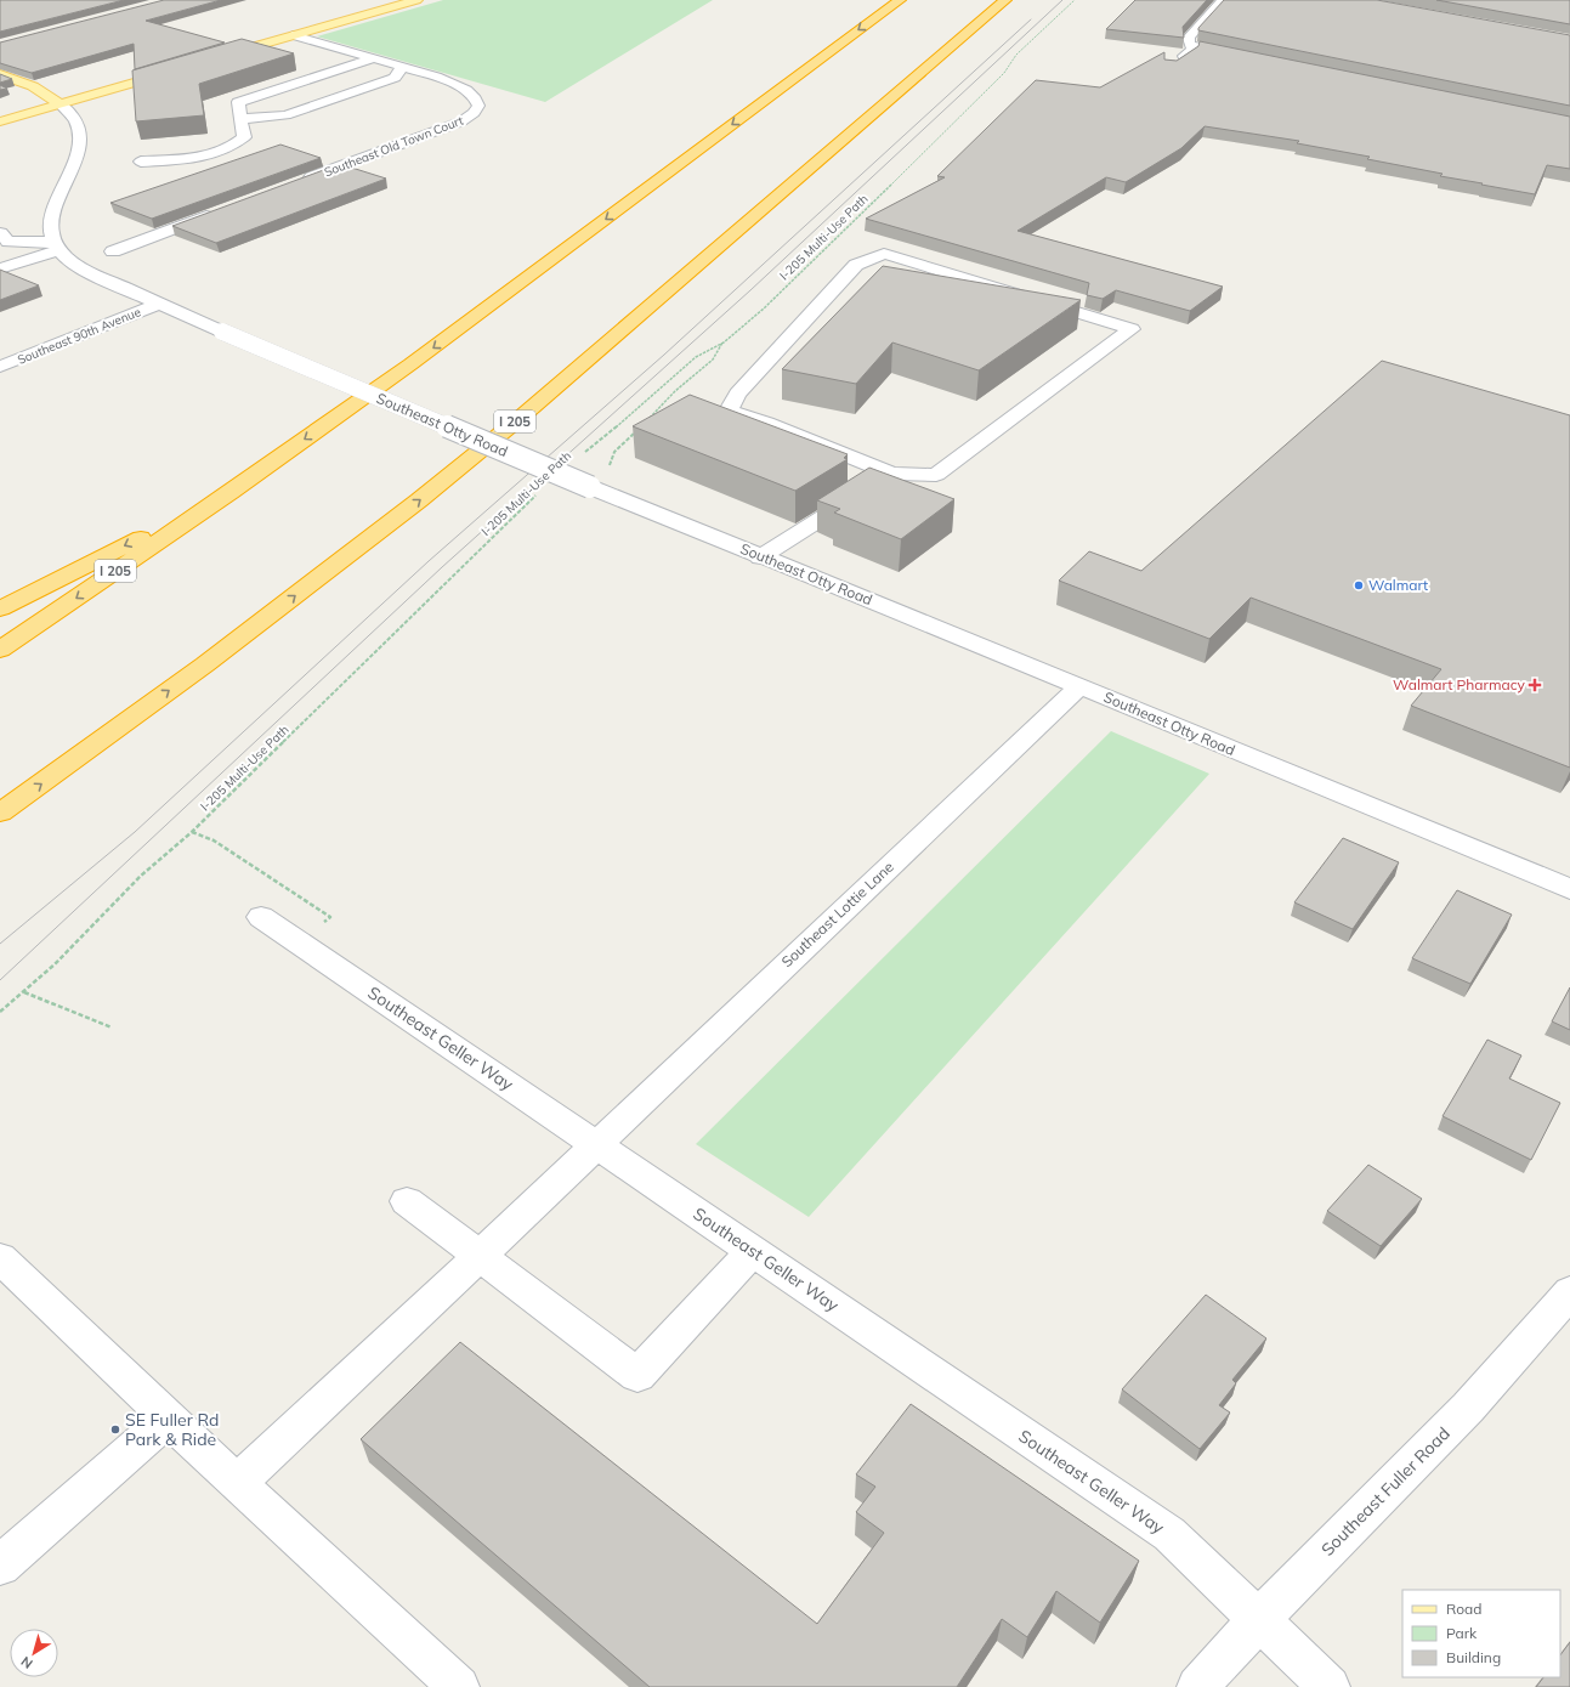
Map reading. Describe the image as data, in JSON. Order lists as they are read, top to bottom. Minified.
{"streets":{"highway":["I 205"],"street":["Southeast Old Town Court","Southeast 90th Avenue","Southeast Otty Road","Southeast Lottie Lane","Southeast Geller Way","Southeast Fuller Road"],"path":["I-205 Multi-Use Path"]},"crossings":[["Southeast 90th Avenue","Southeast Otty Road"],["Southeast Otty Road","Southeast Lottie Lane"],["Southeast Lottie Lane","Southeast Geller Way"],["Southeast Geller Way","Southeast Fuller Road"]],"places":{"other":["Walmart","SE Fuller Rd Park & Ride"],"health":["Walmart Pharmacy"]},"legend":["Road","Park","Building"],"north":"bottom left"}
